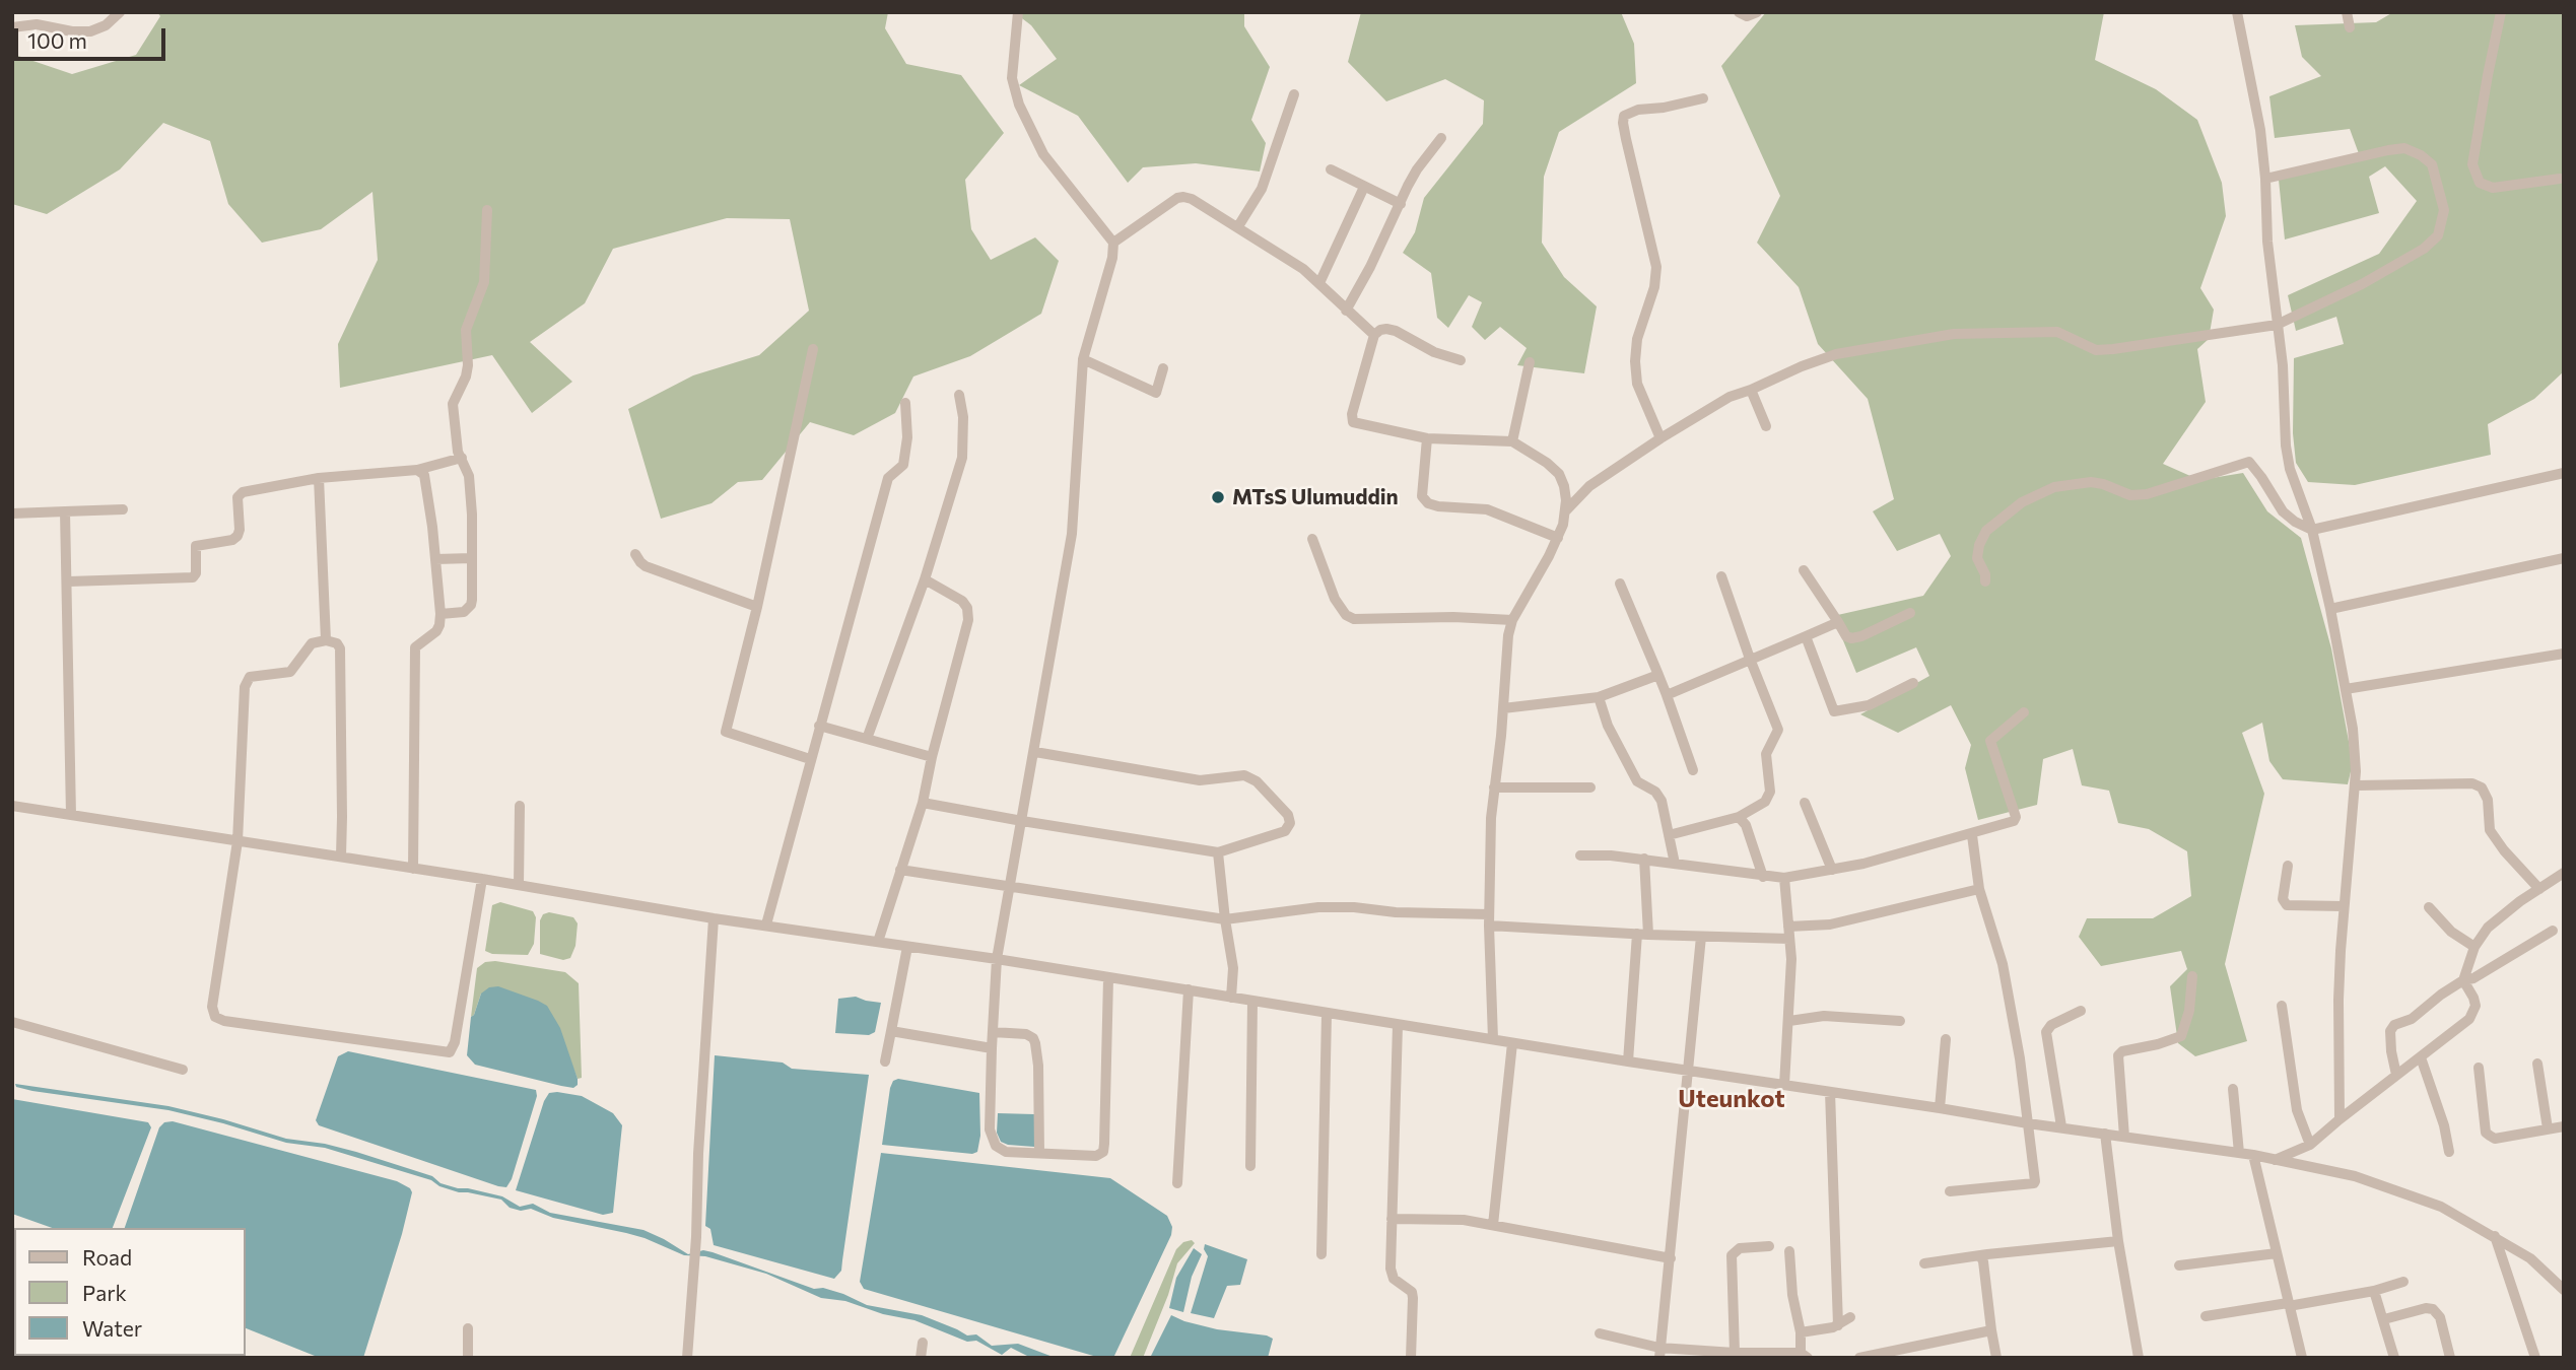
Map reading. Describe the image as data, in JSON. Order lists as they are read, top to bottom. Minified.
{"districts":["Uteunkot"],"places":["MTsS Ulumuddin"],"legend":["Road","Park","Water"],"scale_bar":"100 m"}
